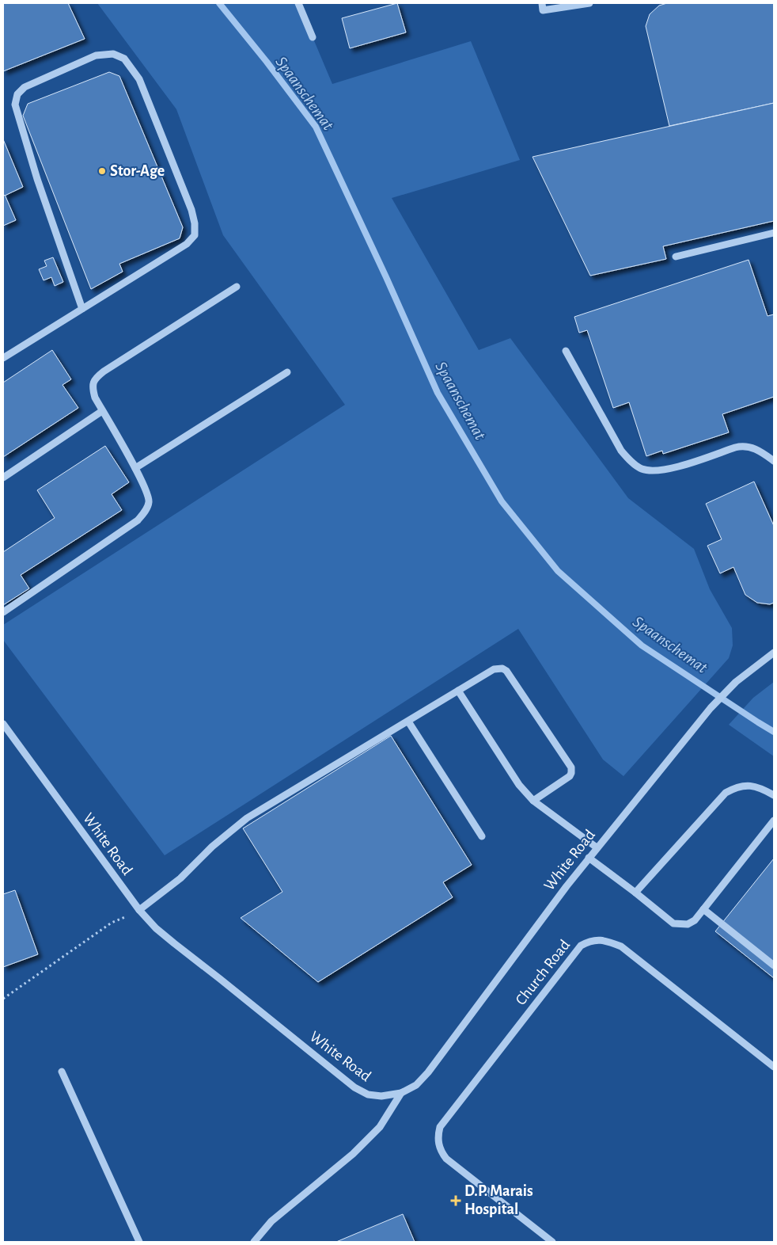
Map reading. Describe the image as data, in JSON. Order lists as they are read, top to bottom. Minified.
{"streets":{"street":["White Road","Church Road"]},"water":["Spaanschemat"],"places":{"other":["Stor-Age"],"health":["D.P. Marais Hospital"]}}
